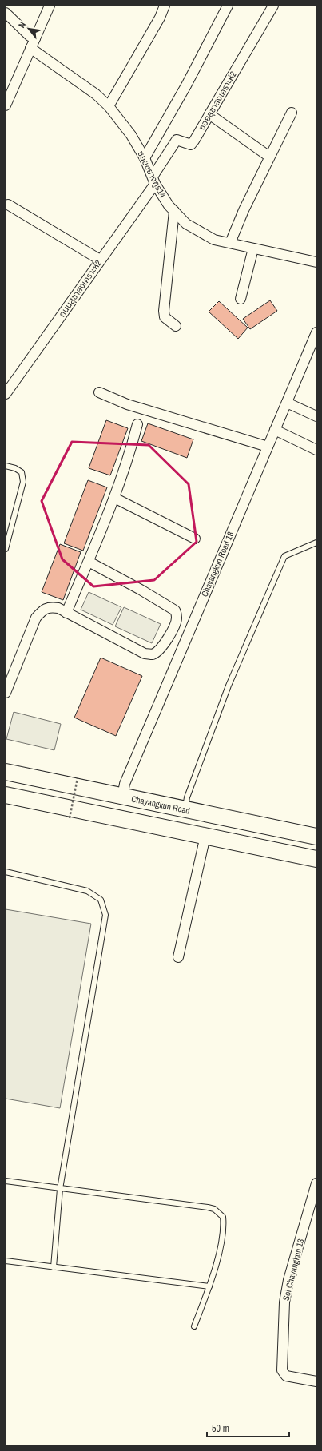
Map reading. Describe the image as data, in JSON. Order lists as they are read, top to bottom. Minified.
{"streets":{"main road":["Chayangkun Road"],"street":["ซอยสุขาสงเคราะห์2","ซอยชยางกูร14","ถนนสุขาสงเคราะห์2","Chayangkun Road 18","Soi Chayangkun 13"]},"crossings":[["ซอยสุขาสงเคราะห์2","ซอยชยางกูร14"],["ซอยสุขาสงเคราะห์2","ถนนสุขาสงเคราะห์2"],["ซอยชยางกูร14","ถนนสุขาสงเคราะห์2"],["Chayangkun Road 18","Chayangkun Road"]],"scale_bar":"50 m","north":"top left"}
